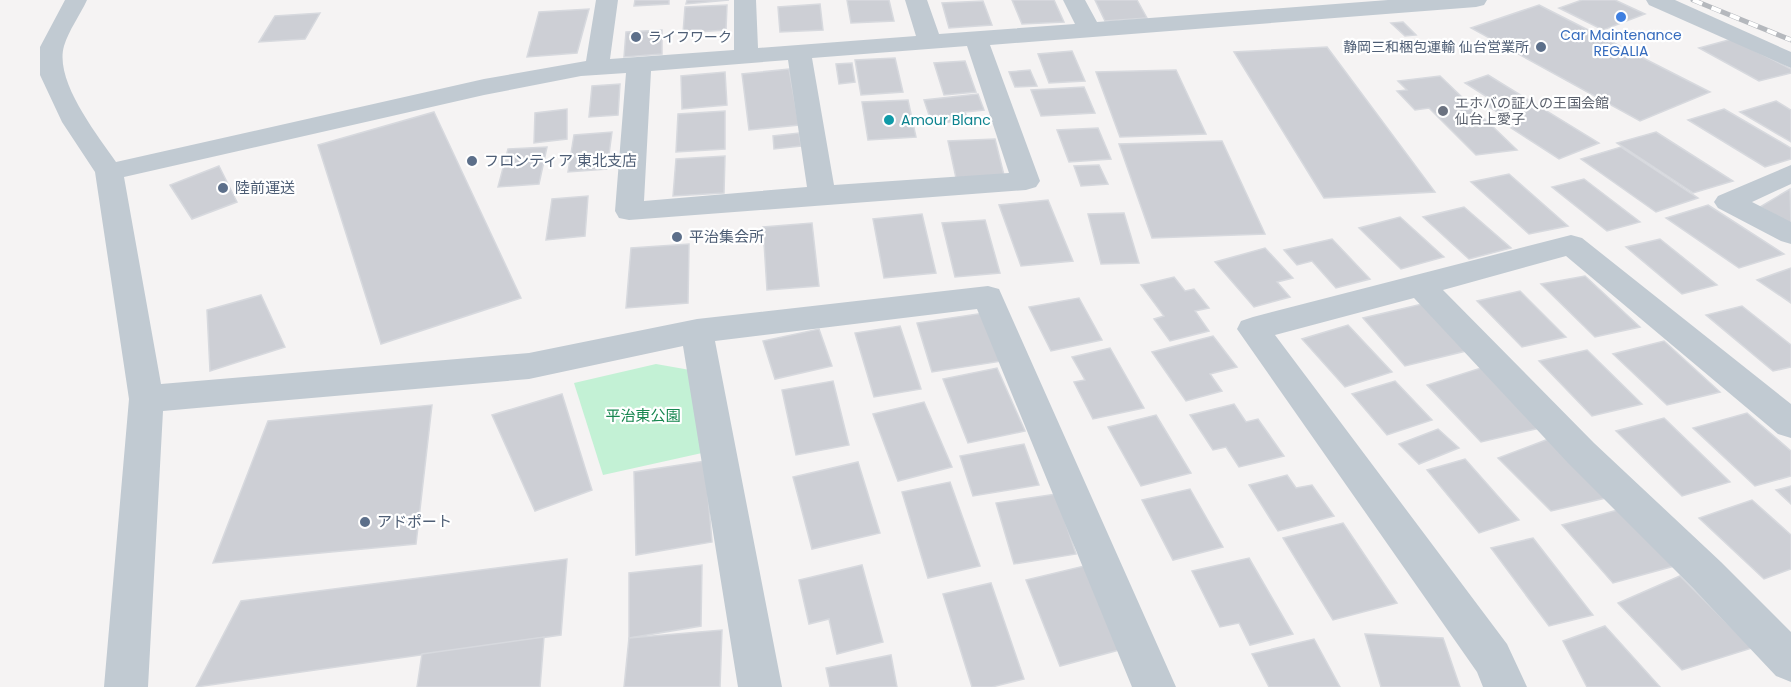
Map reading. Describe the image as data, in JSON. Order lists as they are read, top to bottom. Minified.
{"parks":["平治東公園"],"places":["Car Maintenance REGALIA","ライフワーク","静岡三和梱包運輸 仙台営業所","エホバの証人の王国会館 仙台上愛子","Amour Blanc","フロンティア 東北支店","陸前運送","平治集会所","アドポート"]}
